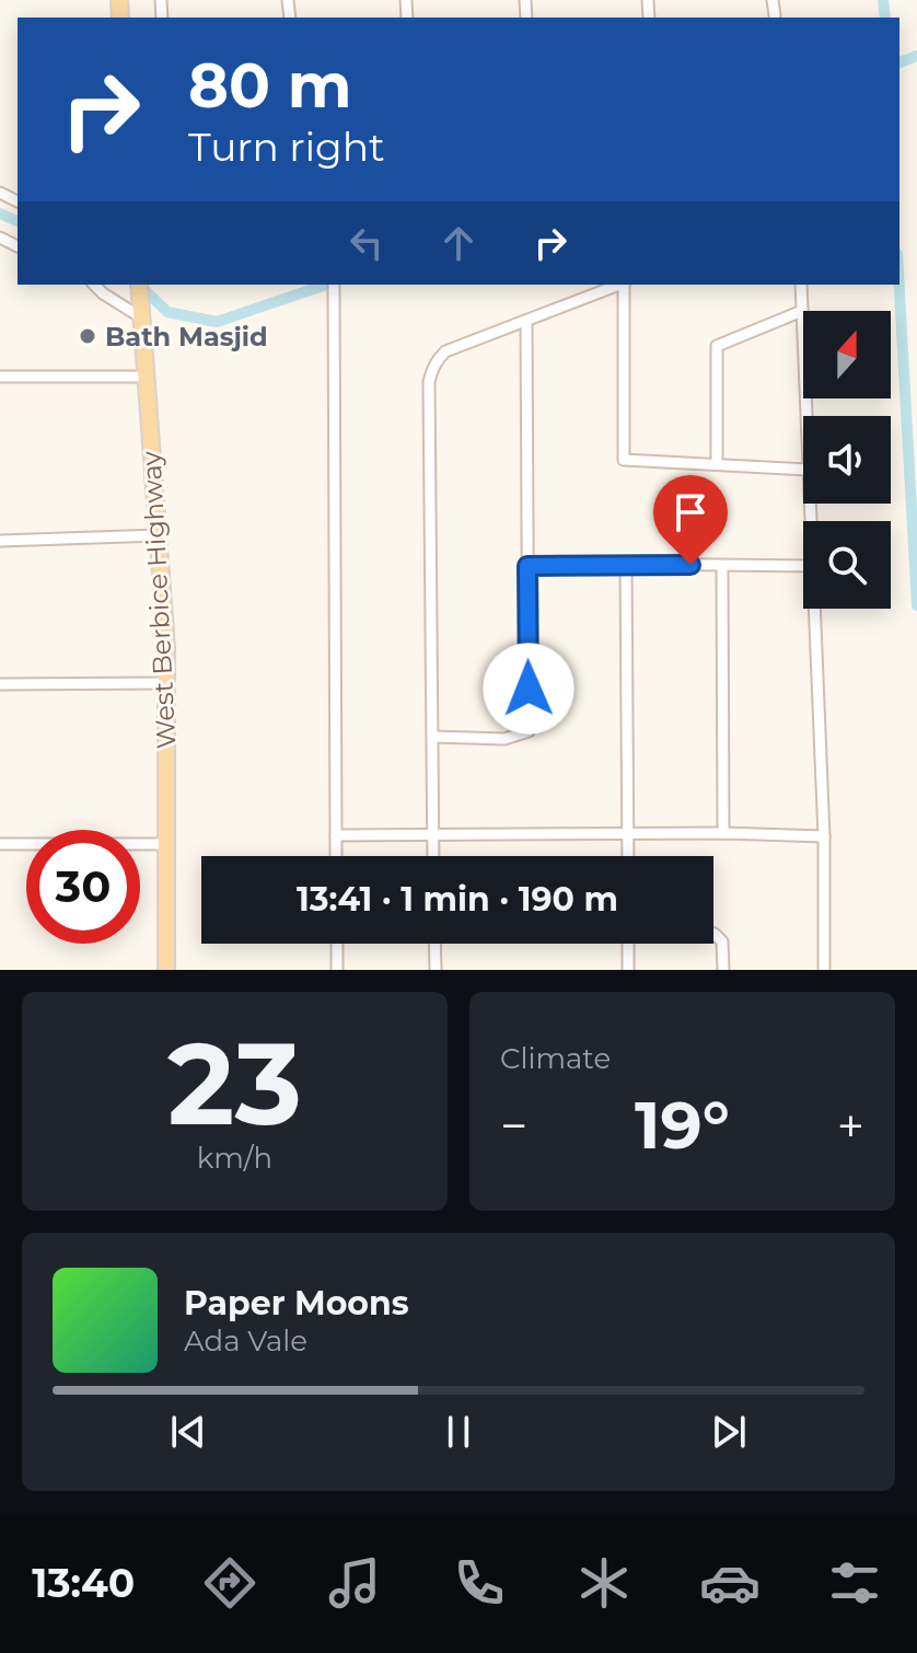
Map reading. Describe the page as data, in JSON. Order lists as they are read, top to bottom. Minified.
{"streets":{"main road":["West Berbice Highway"]},"places":["Bath Masjid"],"north":"top","page":{"turn":["80 m","Turn right"],"limit":"30","trip":"13:41 · 1 min · 190 m","tile":[["23","km/h"],"Climate"],"heat":["−","19°","+"],"song":["Paper Moons","Ada Vale"],"tabs":"13:40"}}
